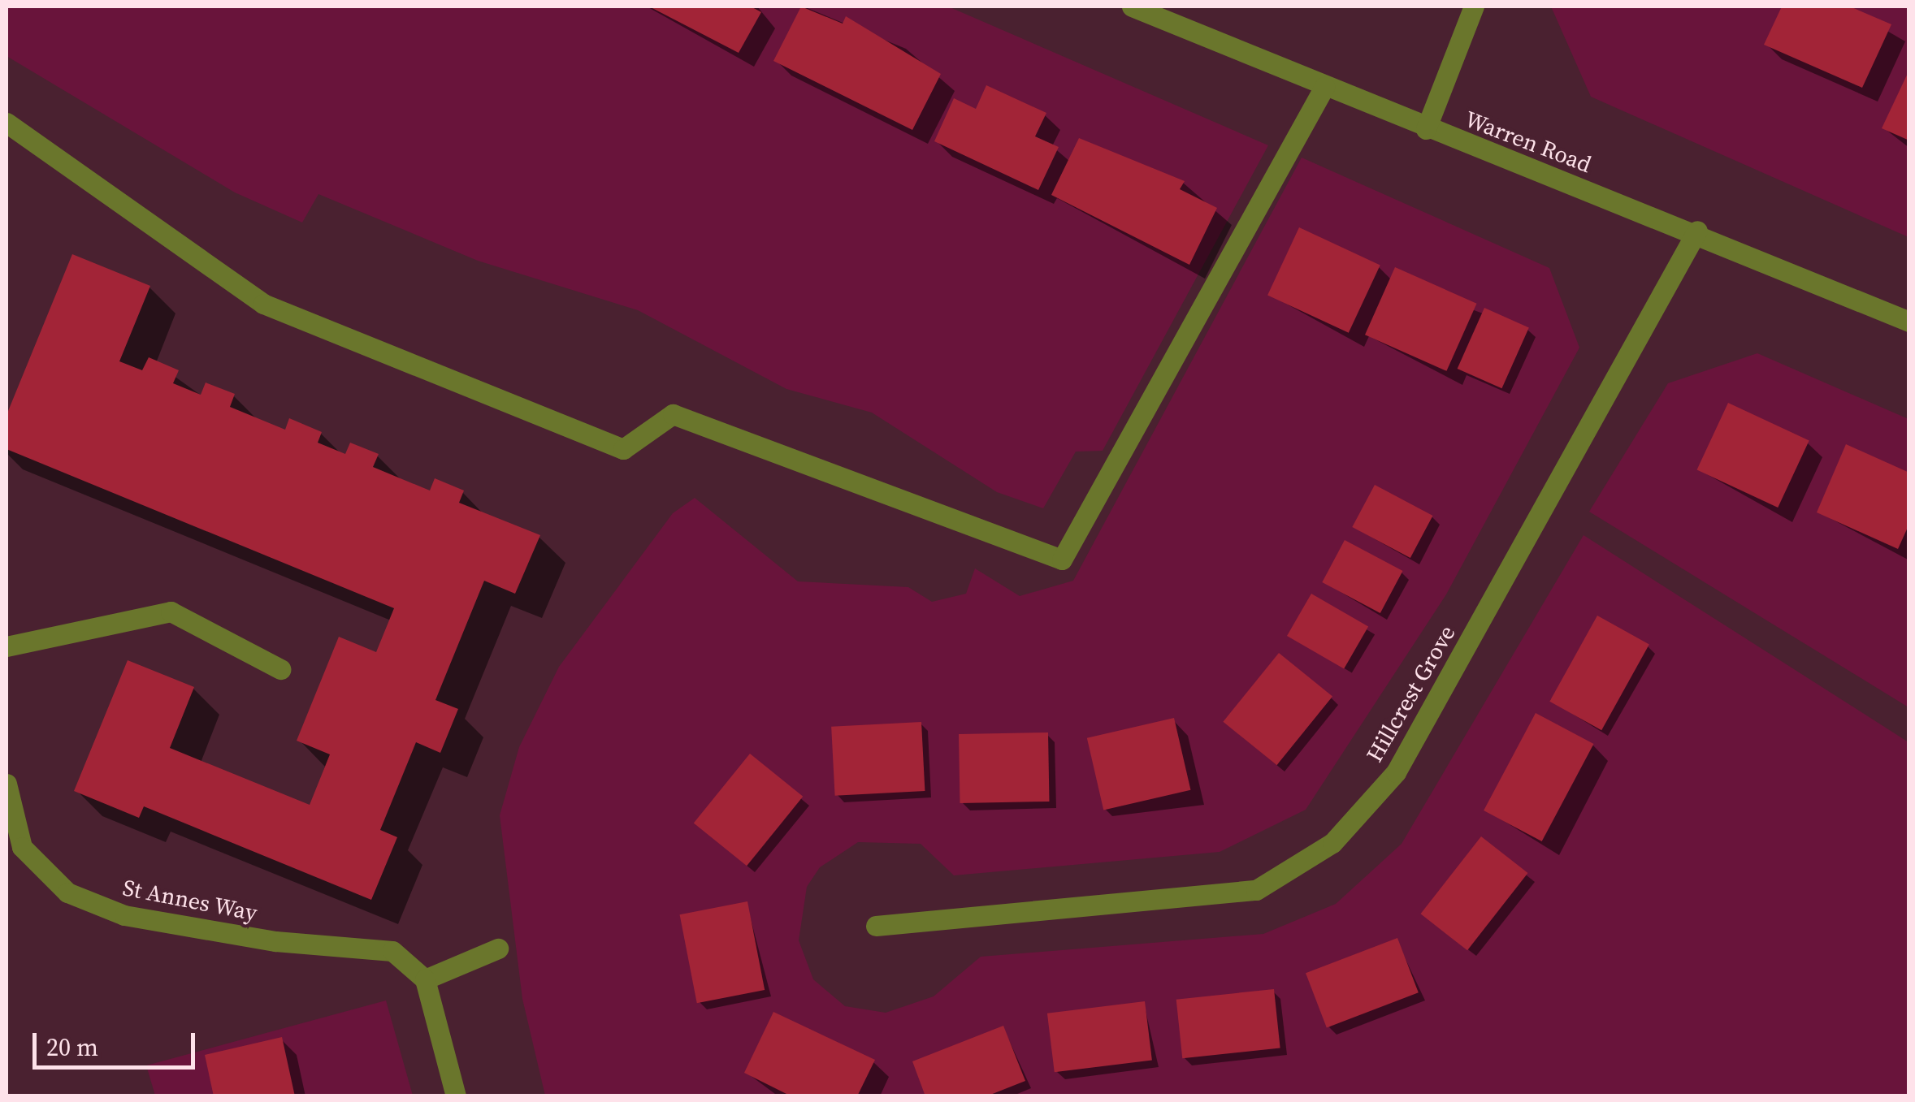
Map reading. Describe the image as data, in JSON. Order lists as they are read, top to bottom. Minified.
{"streets":{"street":["Warren Road","Hillcrest Grove","St Annes Way"]},"crossings":[["Warren Road","Hillcrest Grove"]],"scale_bar":"20 m"}
